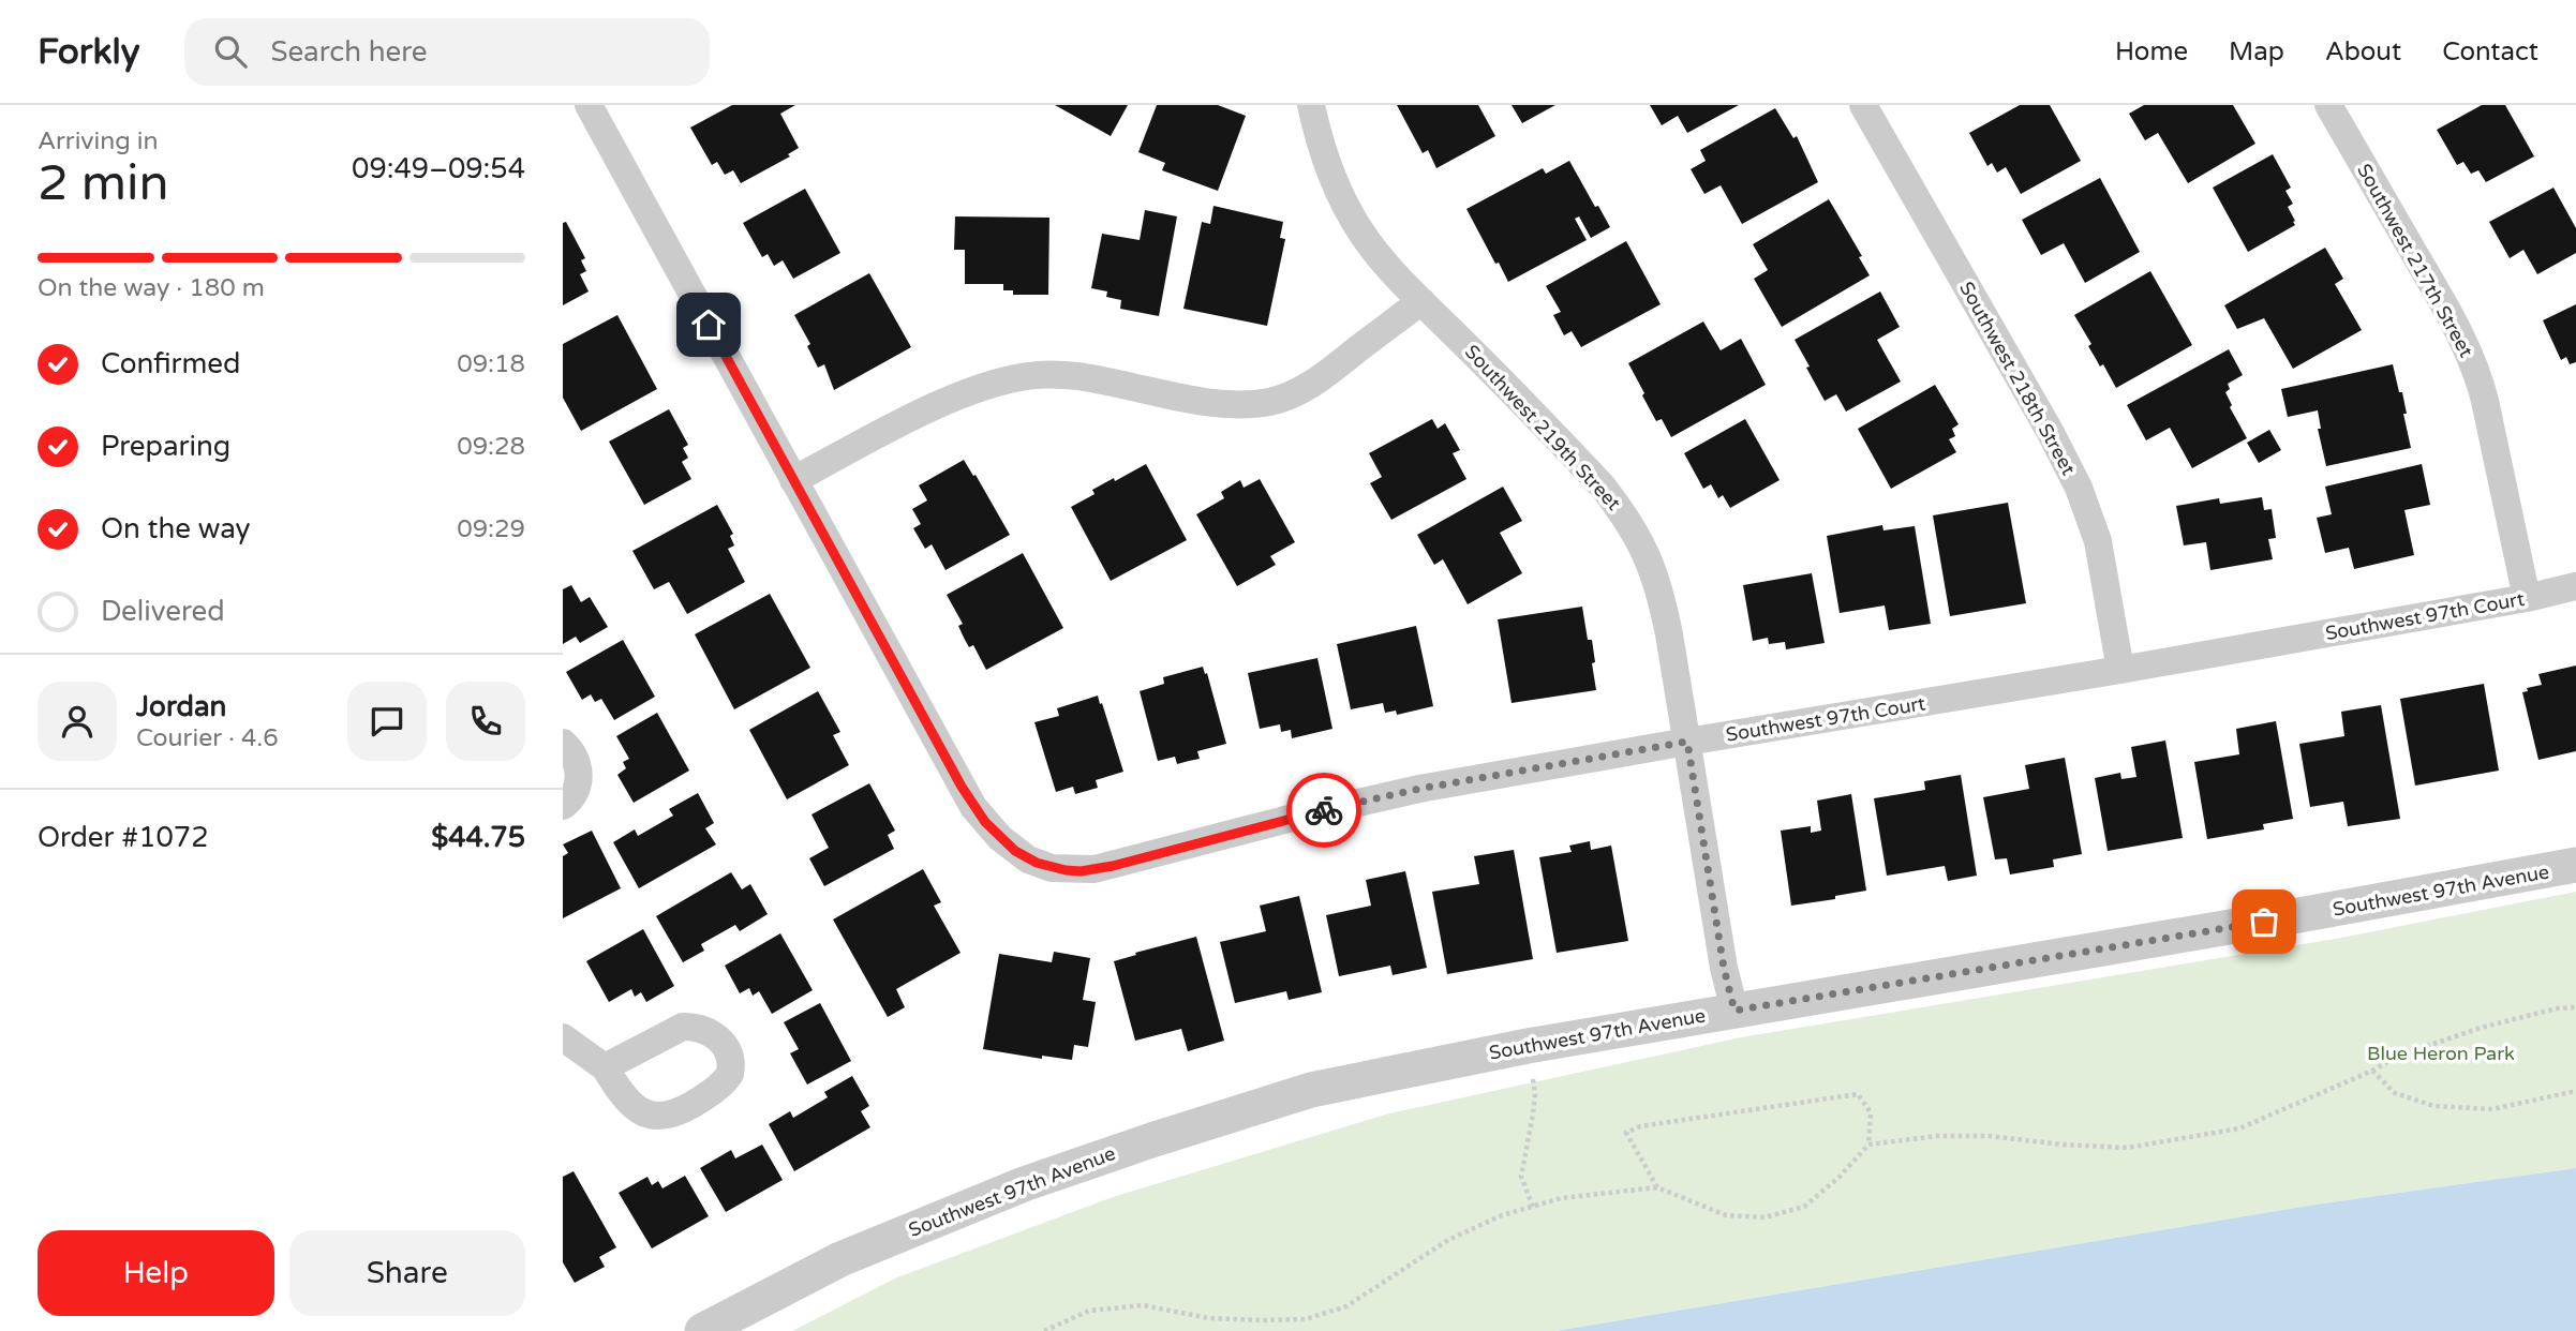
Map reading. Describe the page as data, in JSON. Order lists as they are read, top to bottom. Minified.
{"streets":{"street":["Southwest 217th Street","Southwest 218th Street","Southwest 219th Street","Southwest 97th Court","Southwest 97th Avenue"]},"crossings":[["Southwest 217th Street","Southwest 97th Court"],["Southwest 218th Street","Southwest 97th Court"],["Southwest 219th Street","Southwest 97th Court"],["Southwest 219th Street","Southwest 97th Avenue"]],"parks":["Blue Heron Park"],"page":{"header":"Forkly","search":"Search here","nav":["Home","Map","About","Contact"],"heading":["2 min","Arriving in","09:49–09:54"],"panel":["Jordan","Courier · 4.6","Order #1072","$44.75"],"bar":"On the way · 180 m","list":[["Confirmed","09:18"],["Preparing","09:28"],["On the way","09:29"],"Delivered"],"buttons":["Help","Share"]}}
